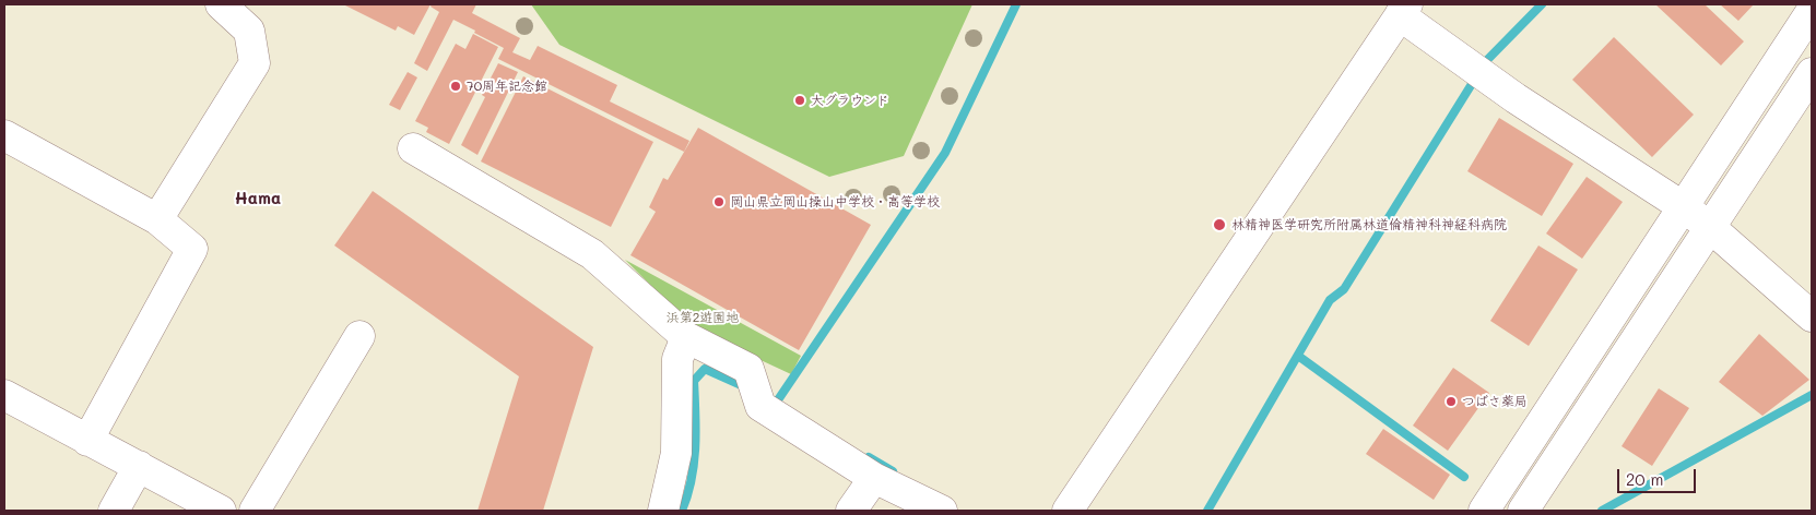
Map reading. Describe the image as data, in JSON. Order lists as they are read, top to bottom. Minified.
{"districts":["Hama"],"parks":["浜第2遊園地"],"places":["70周年記念館","大グラウンド","岡山県立岡山操山中学校・高等学校","林精神医学研究所附属林道倫精神科神経科病院","つばさ薬局"],"scale_bar":"20 m"}
